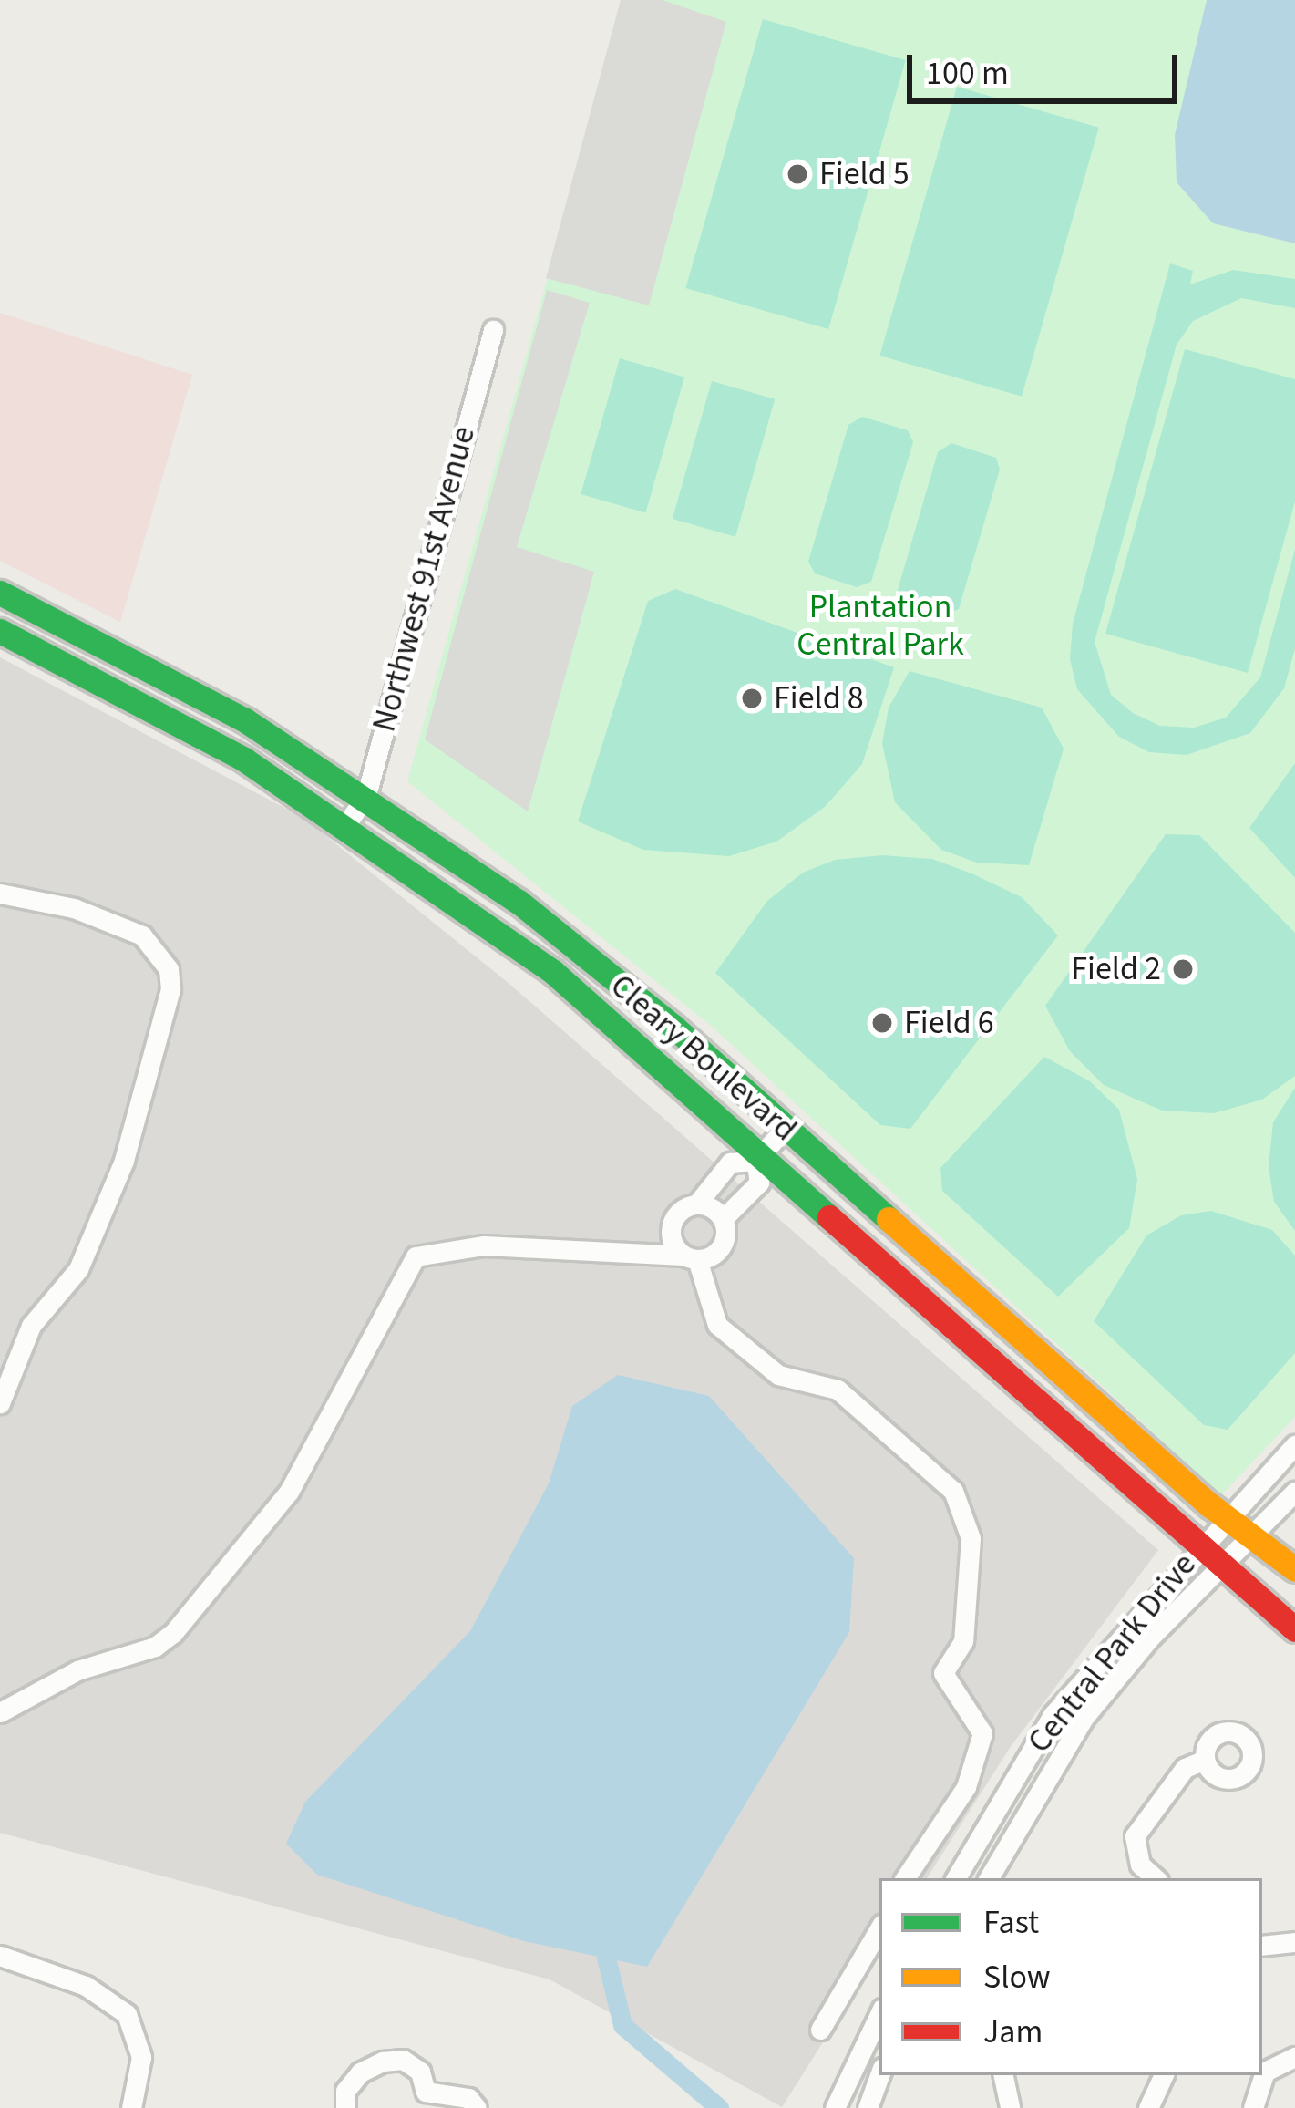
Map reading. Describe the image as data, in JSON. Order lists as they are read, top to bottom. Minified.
{"streets":{"street":["Northwest 91st Avenue","Cleary Boulevard","Central Park Drive"]},"crossings":[["Northwest 91st Avenue","Cleary Boulevard"],["Cleary Boulevard","Central Park Drive"]],"parks":["Plantation Central Park"],"places":["Field 5","Field 8","Field 2","Field 6"],"legend":["Fast","Slow","Jam"],"scale_bar":"100 m"}
